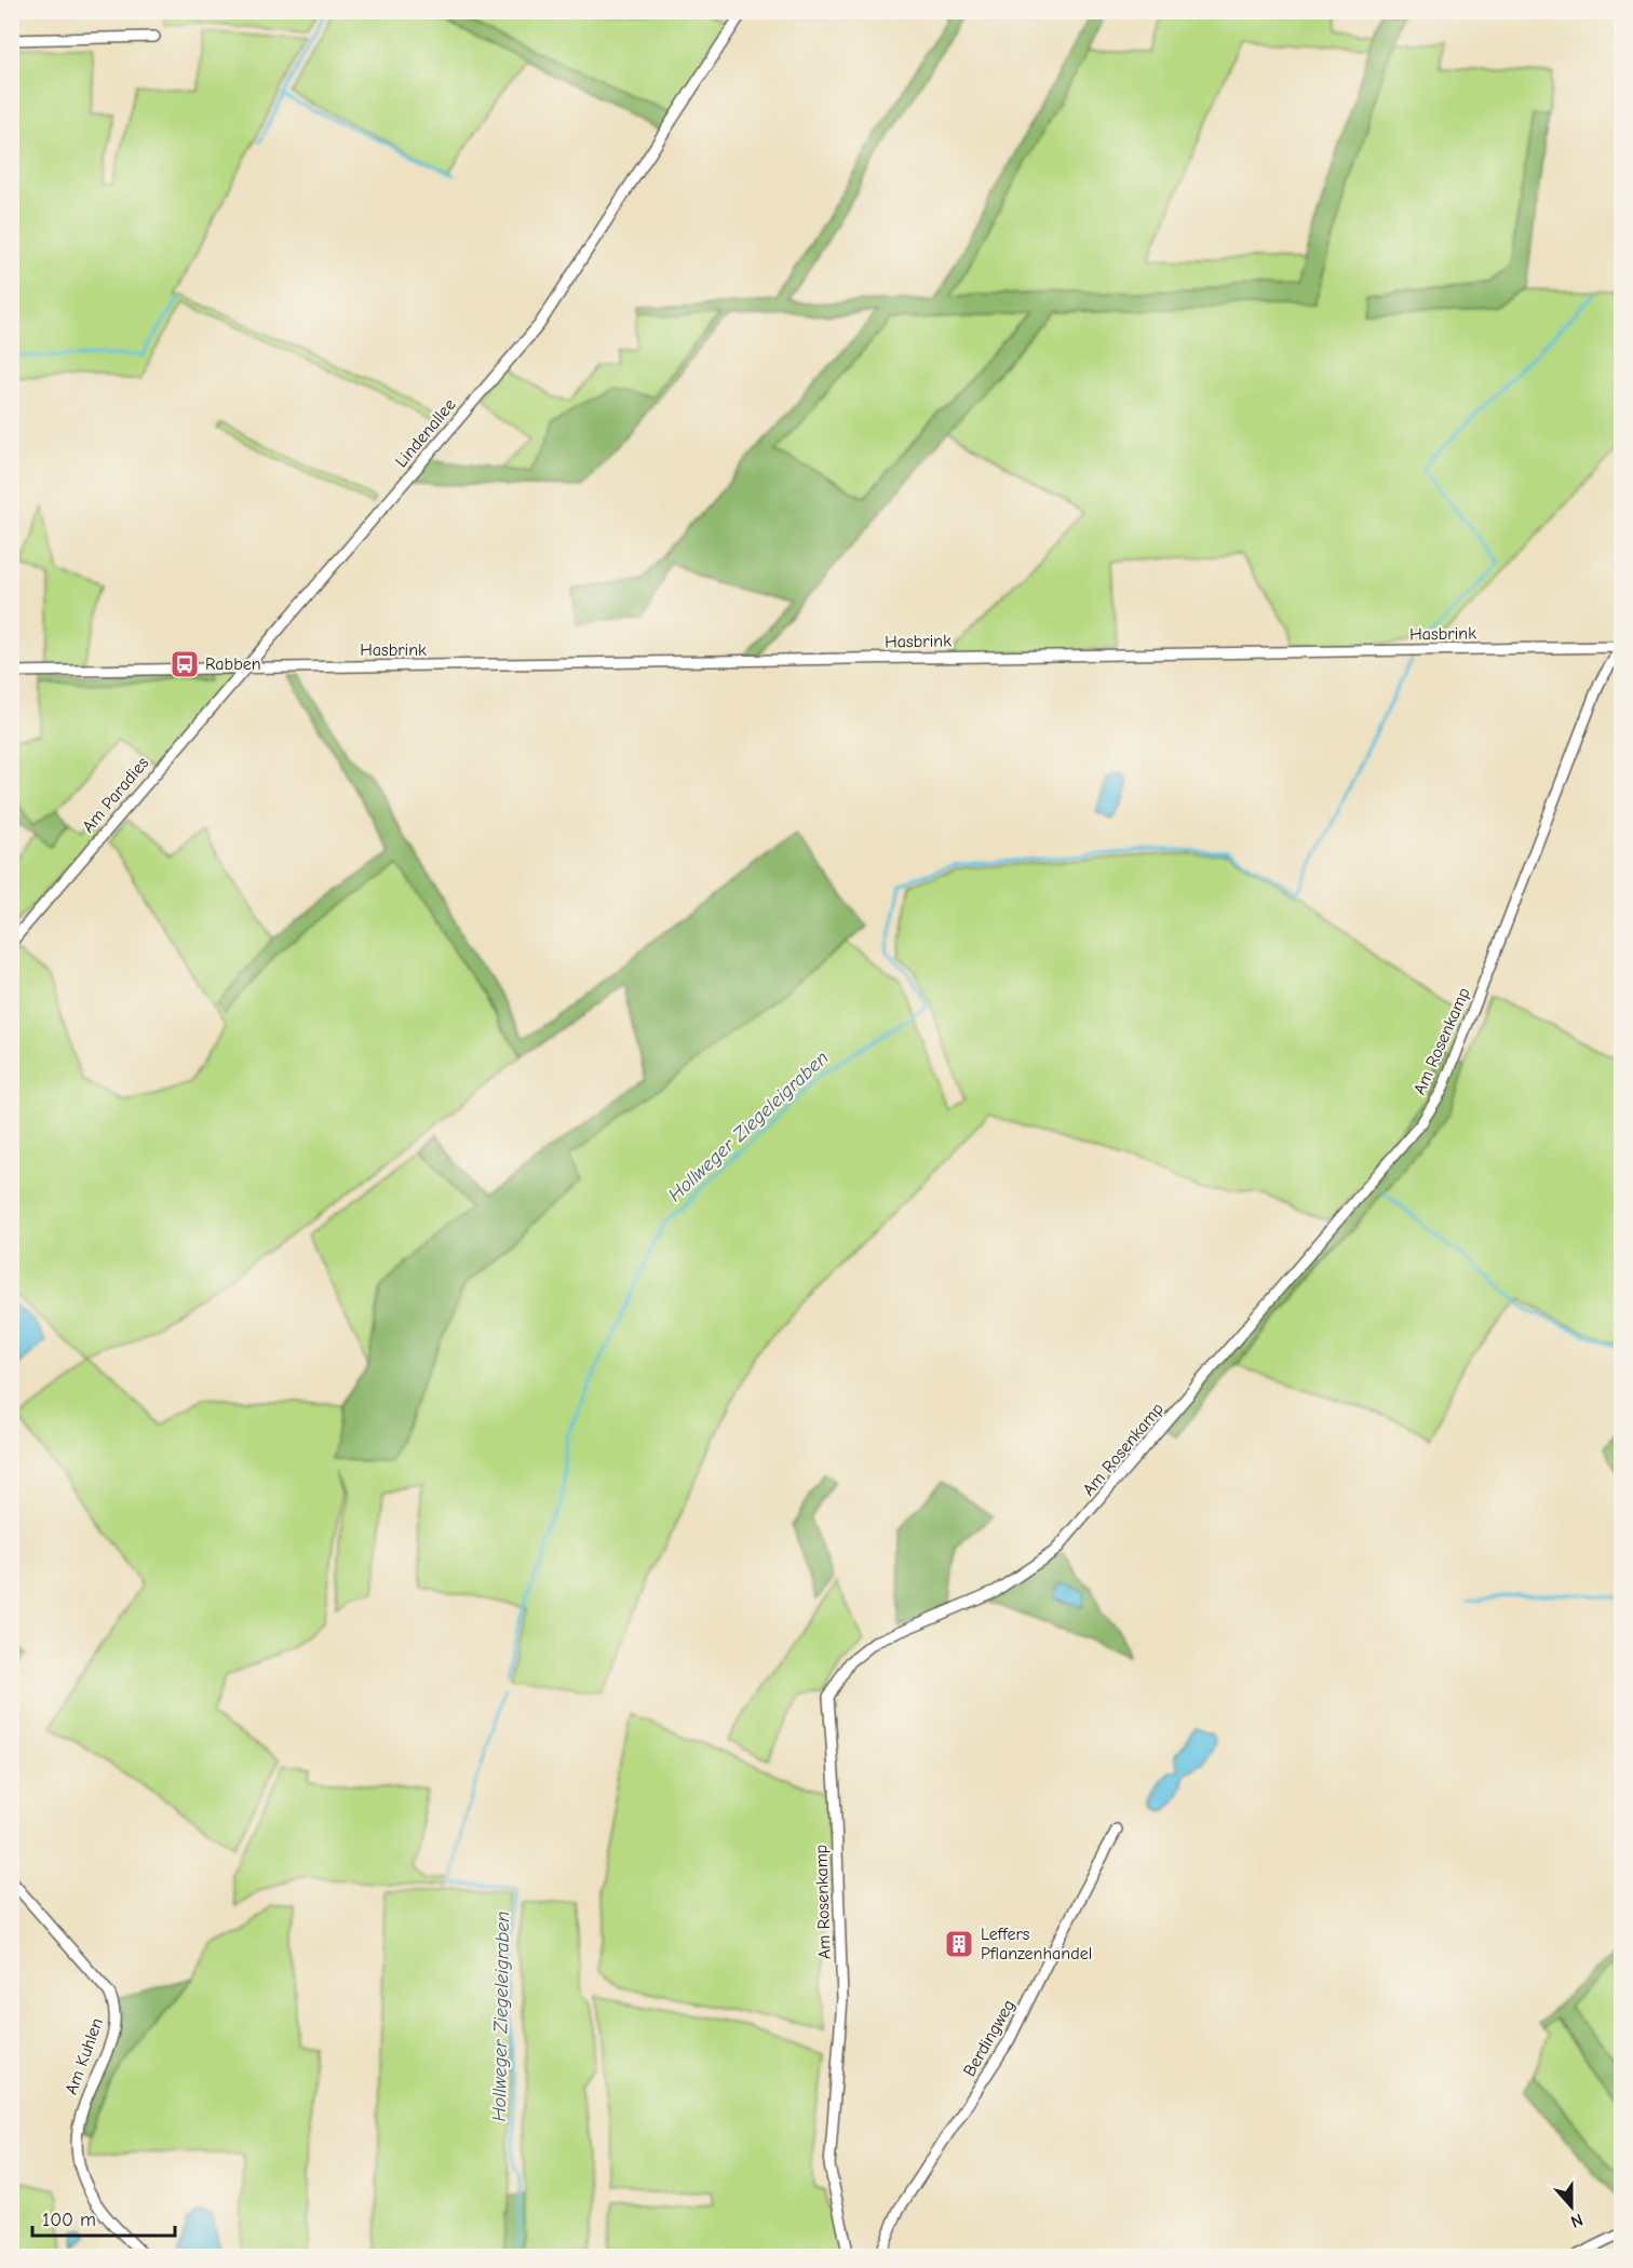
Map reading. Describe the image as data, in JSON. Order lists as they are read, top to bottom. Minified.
{"streets":{"street":["Lindenallee","Hasbrink","Am Paradies","Am Rosenkamp","Berdingweg","Am Kuhlen"]},"crossings":[["Lindenallee","Hasbrink"],["Lindenallee","Am Paradies"],["Hasbrink","Am Paradies"],["Hasbrink","Am Rosenkamp"]],"water":["Hollweger Ziegeleigraben"],"places":{"bus stop":["Rabben"],"building":["Leffers Pflanzenhandel"]},"scale_bar":"100 m","north":"bottom"}
